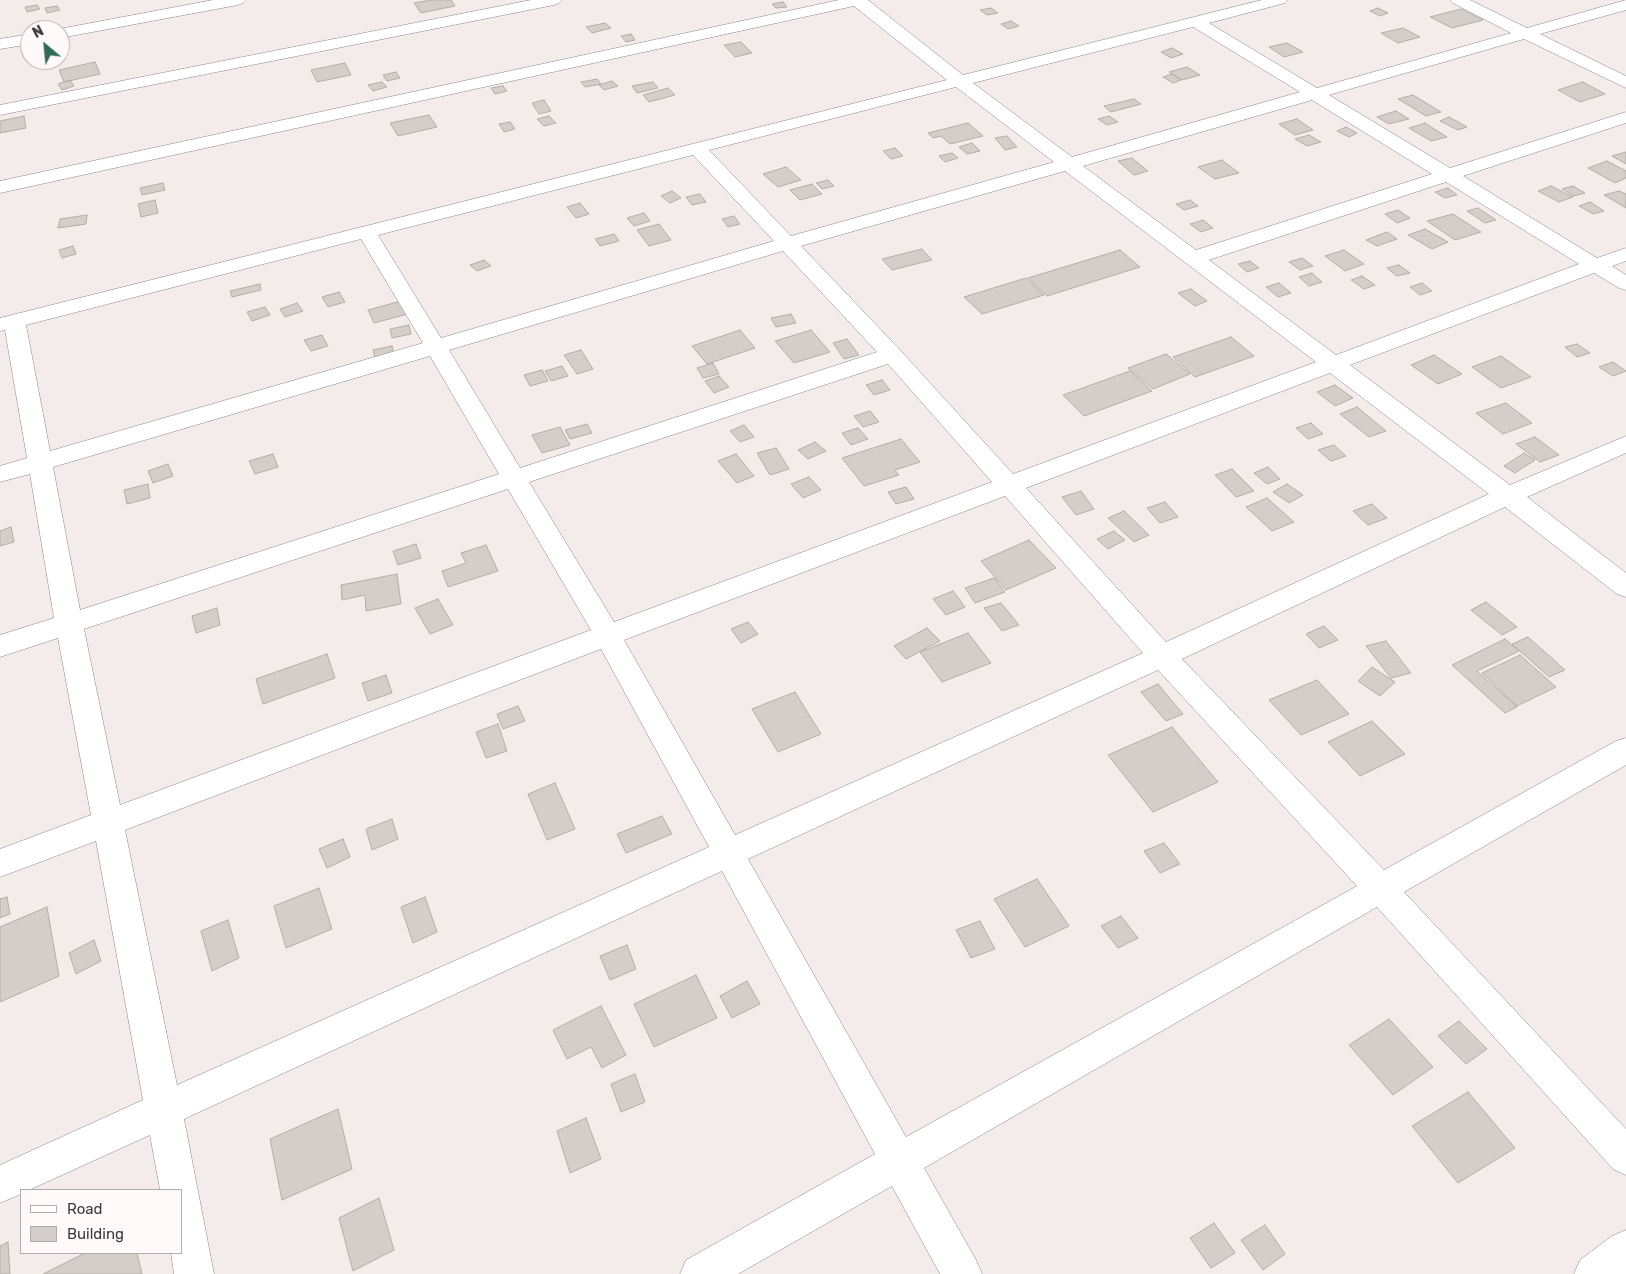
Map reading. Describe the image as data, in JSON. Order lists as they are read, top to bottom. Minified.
{"legend":["Road","Building"],"north":"top left"}
